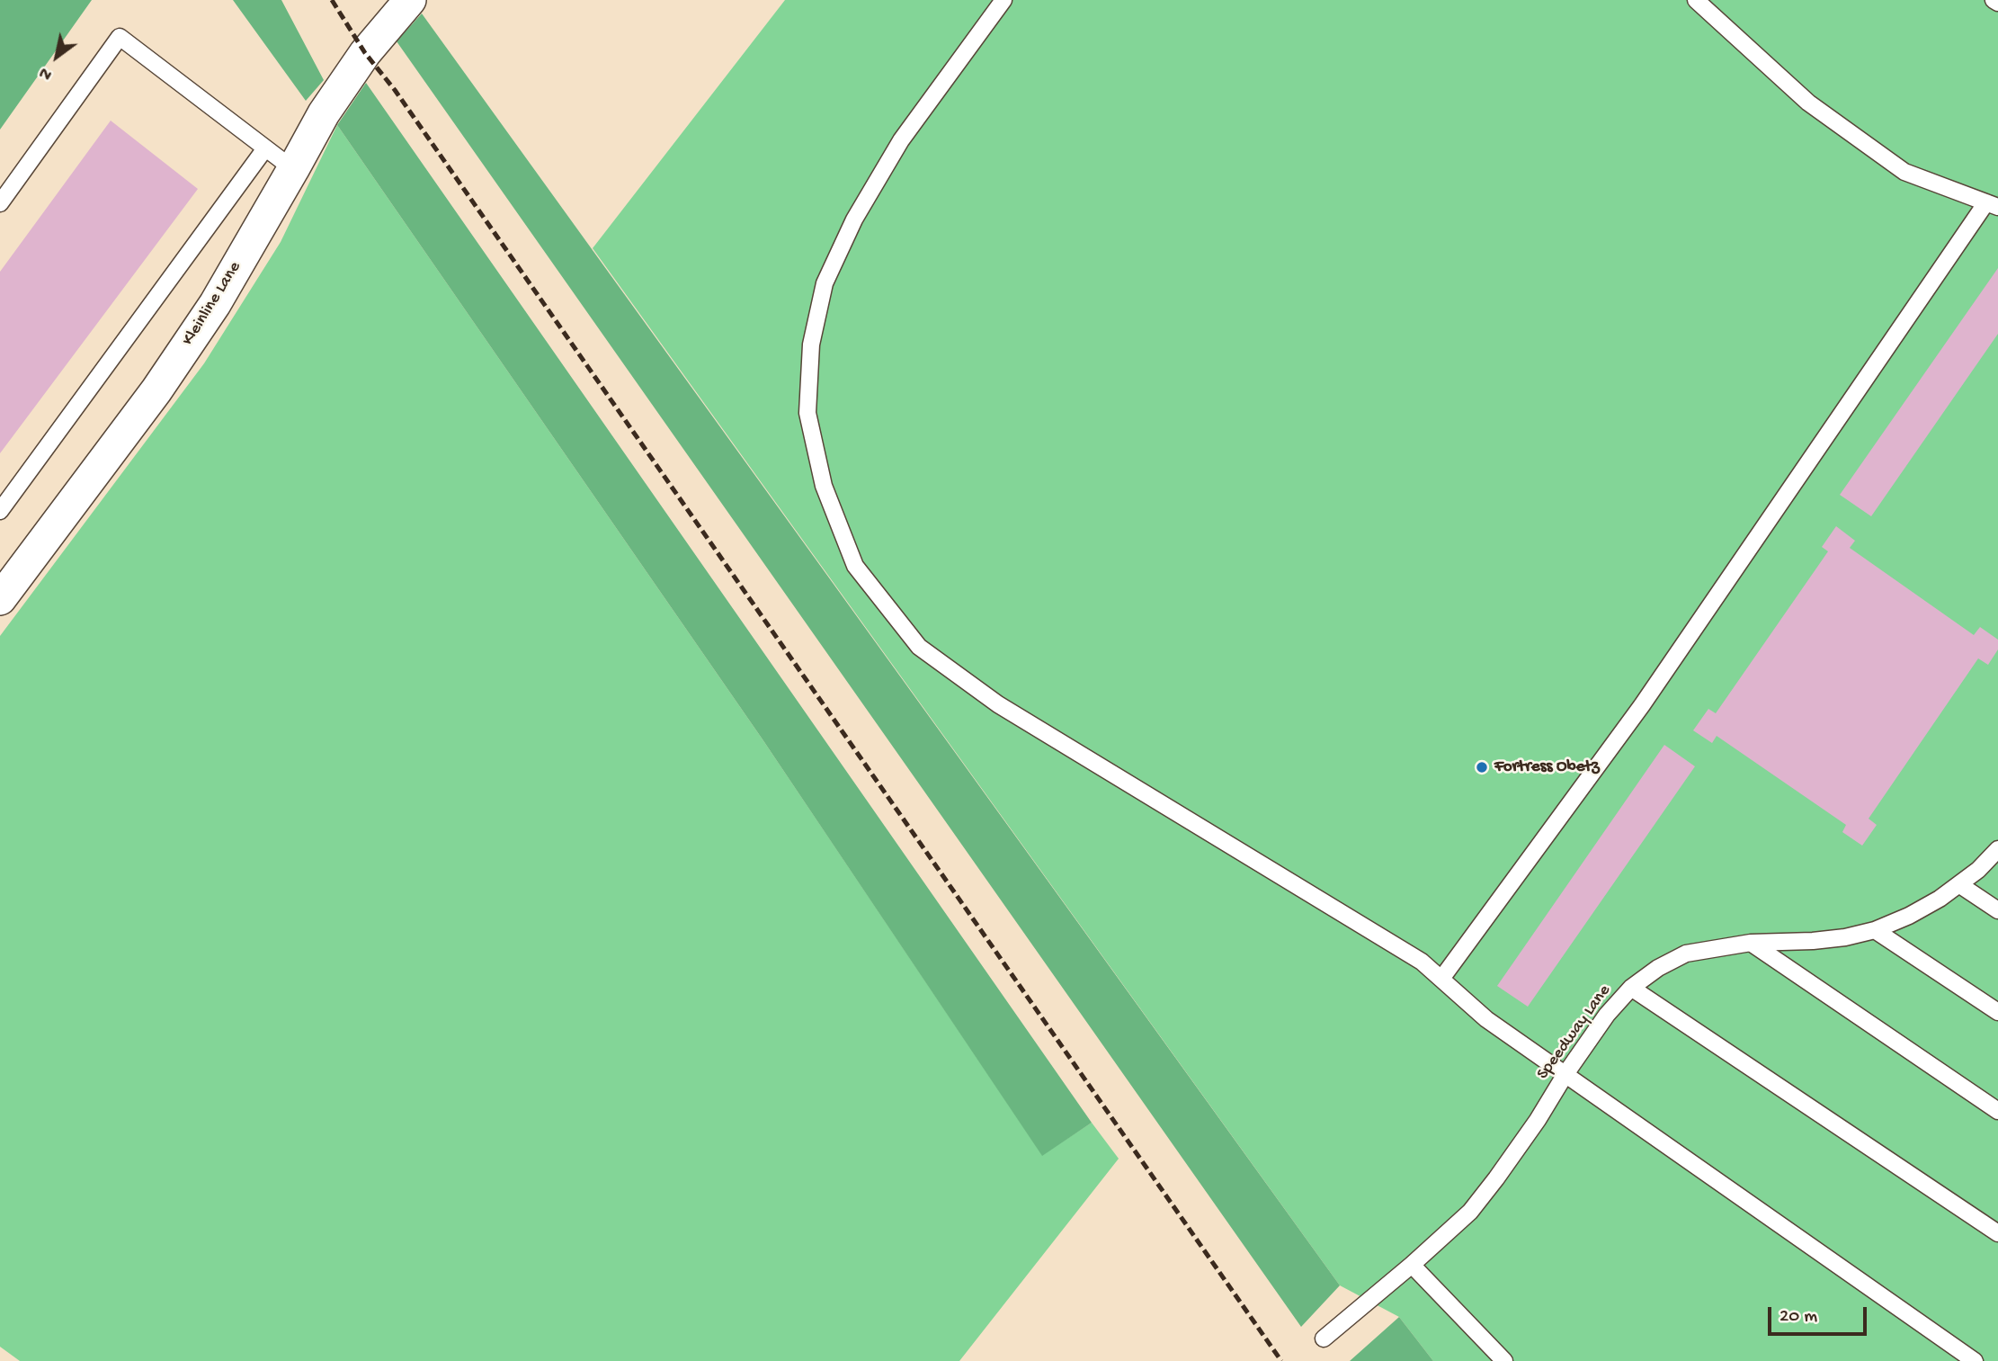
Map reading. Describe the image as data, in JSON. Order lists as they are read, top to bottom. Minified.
{"streets":{"street":["Kleinline Lane"],"lane":["Speedway Lane"]},"places":["Fortress Obetz"],"scale_bar":"20 m","north":"bottom left"}
